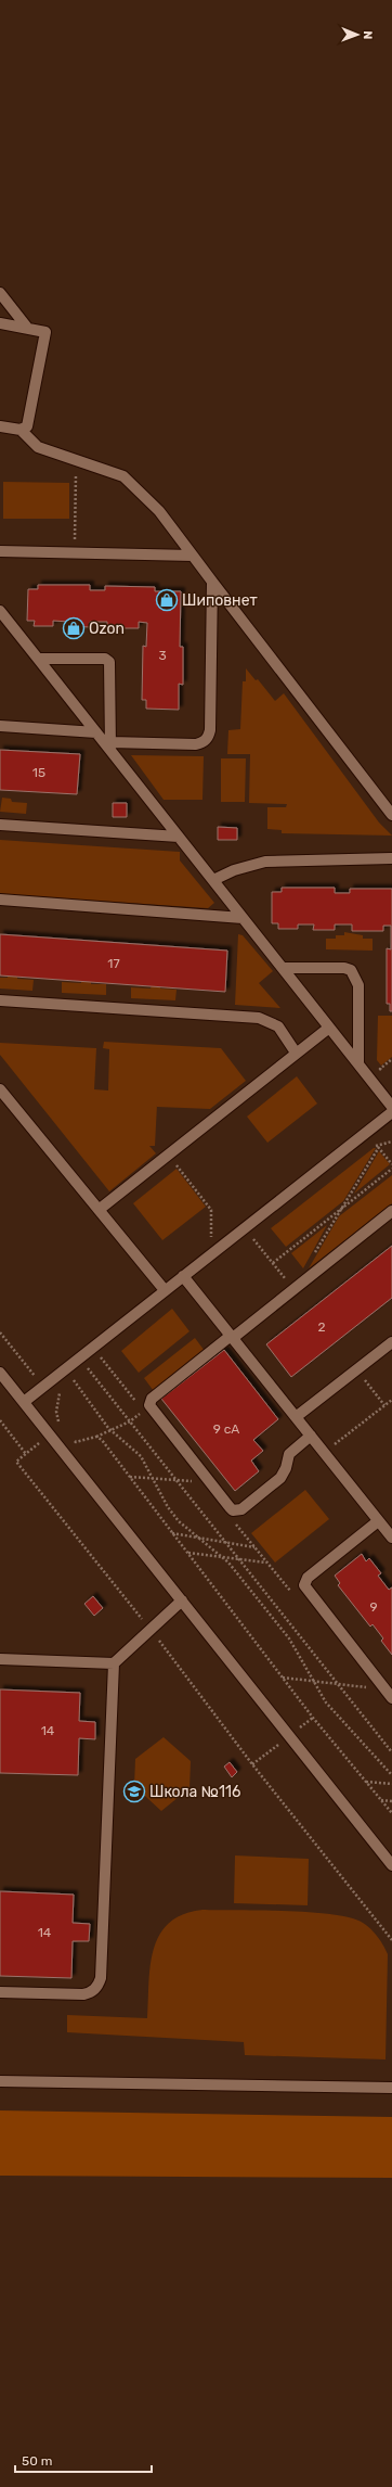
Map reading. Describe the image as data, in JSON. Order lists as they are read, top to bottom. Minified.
{"places":{"shop":["Шиповнет","Ozon"],"school or university":["Школа №116"]},"house_numbers":["3","15","17","2","9 сА","9","14","14"],"scale_bar":"50 m","north":"right"}
